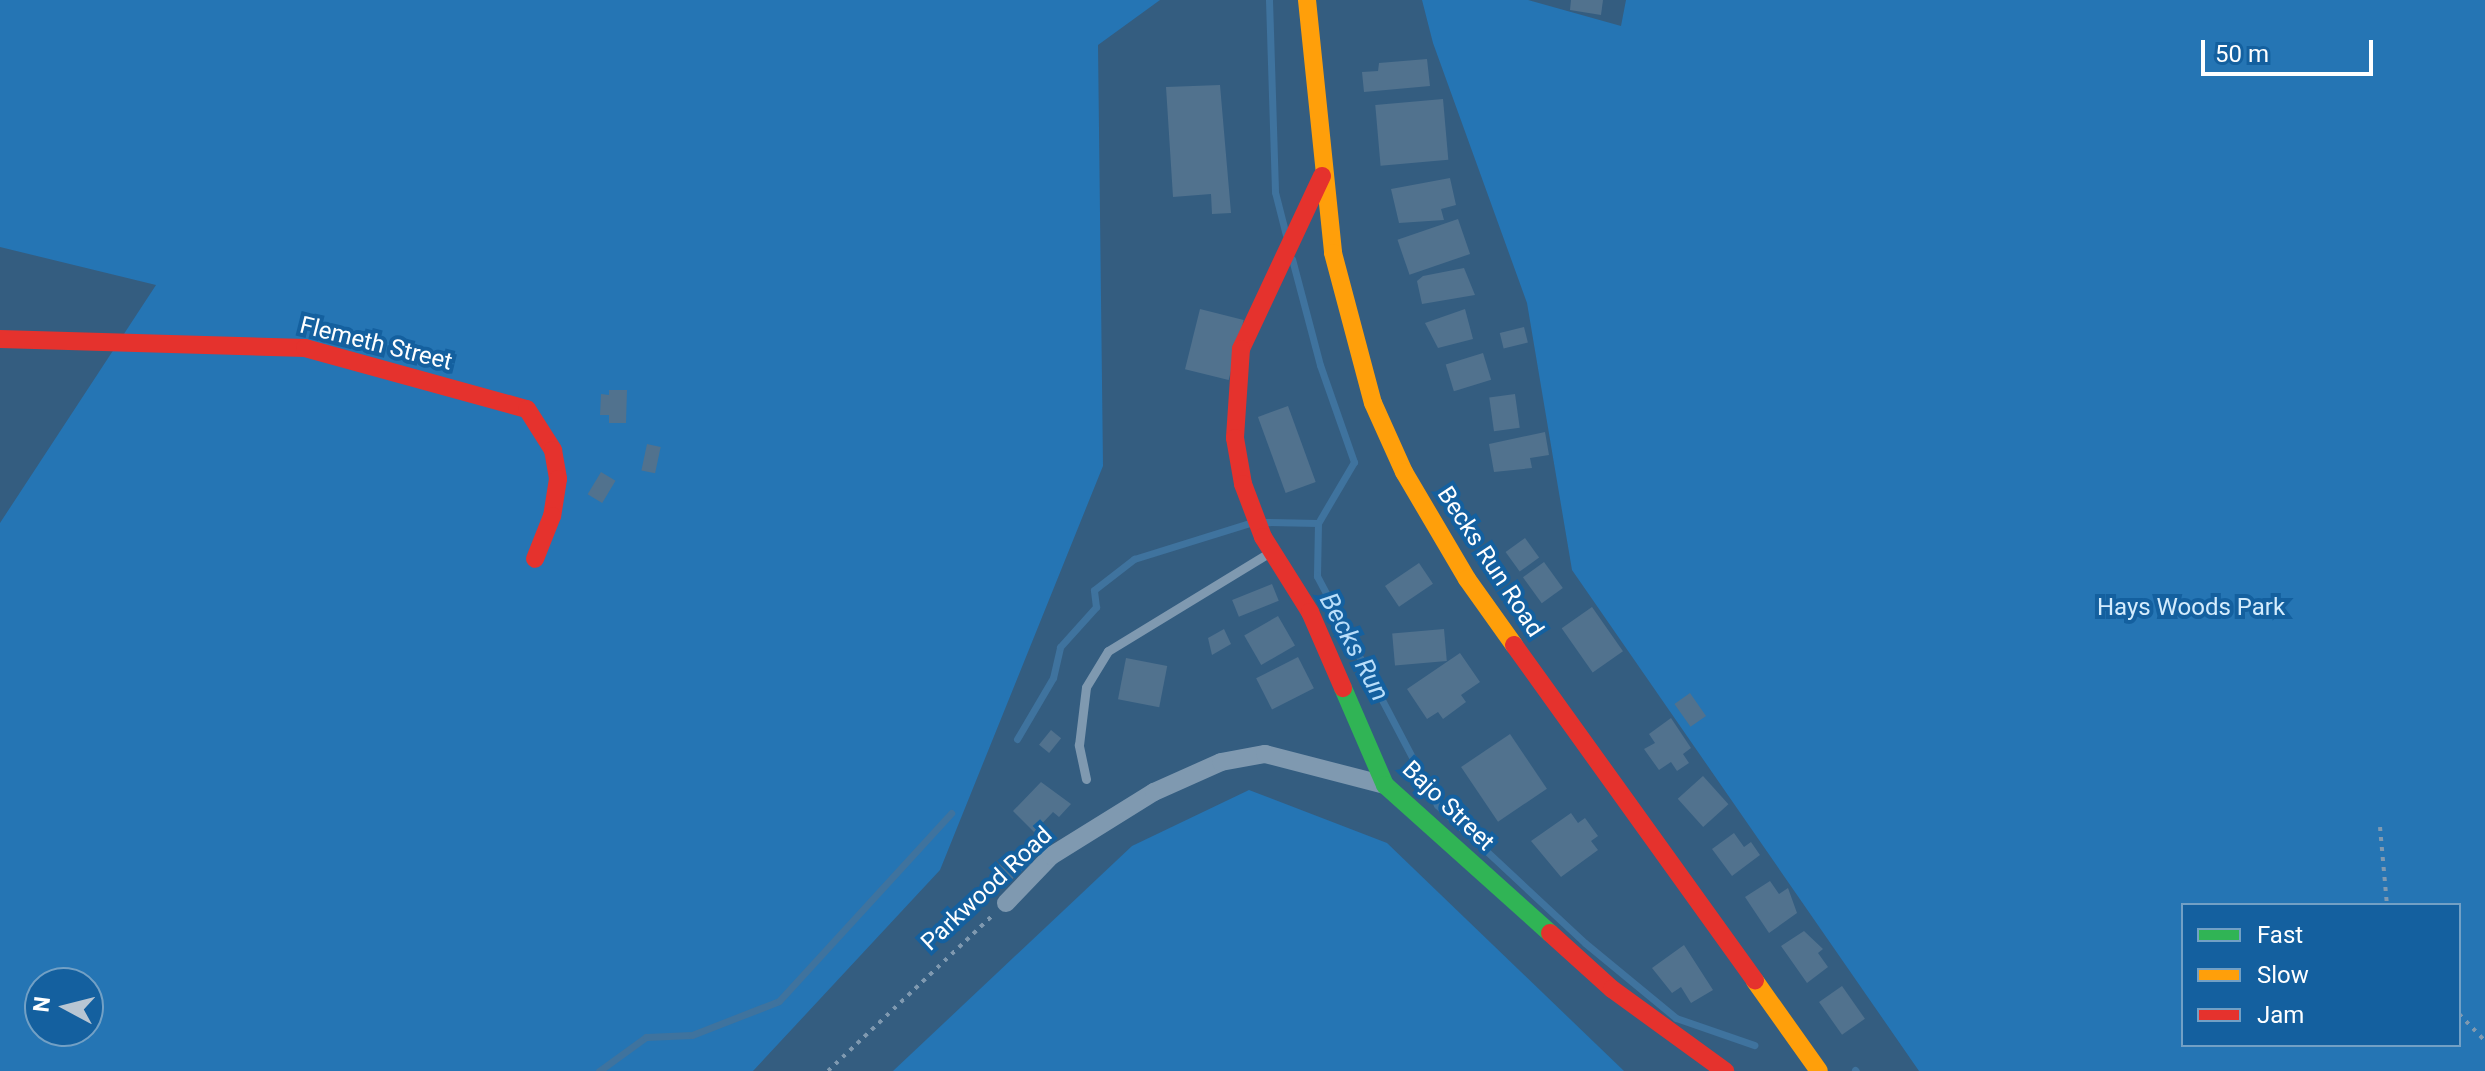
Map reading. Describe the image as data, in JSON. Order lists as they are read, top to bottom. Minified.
{"streets":{"street":["Flemeth Street","Becks Run Road","Bajo Street","Parkwood Road"]},"crossings":[["Becks Run Road","Bajo Street"],["Bajo Street","Parkwood Road"]],"water":["Becks Run"],"parks":["Hays Woods Park"],"legend":["Fast","Slow","Jam"],"scale_bar":"50 m","north":"left"}
